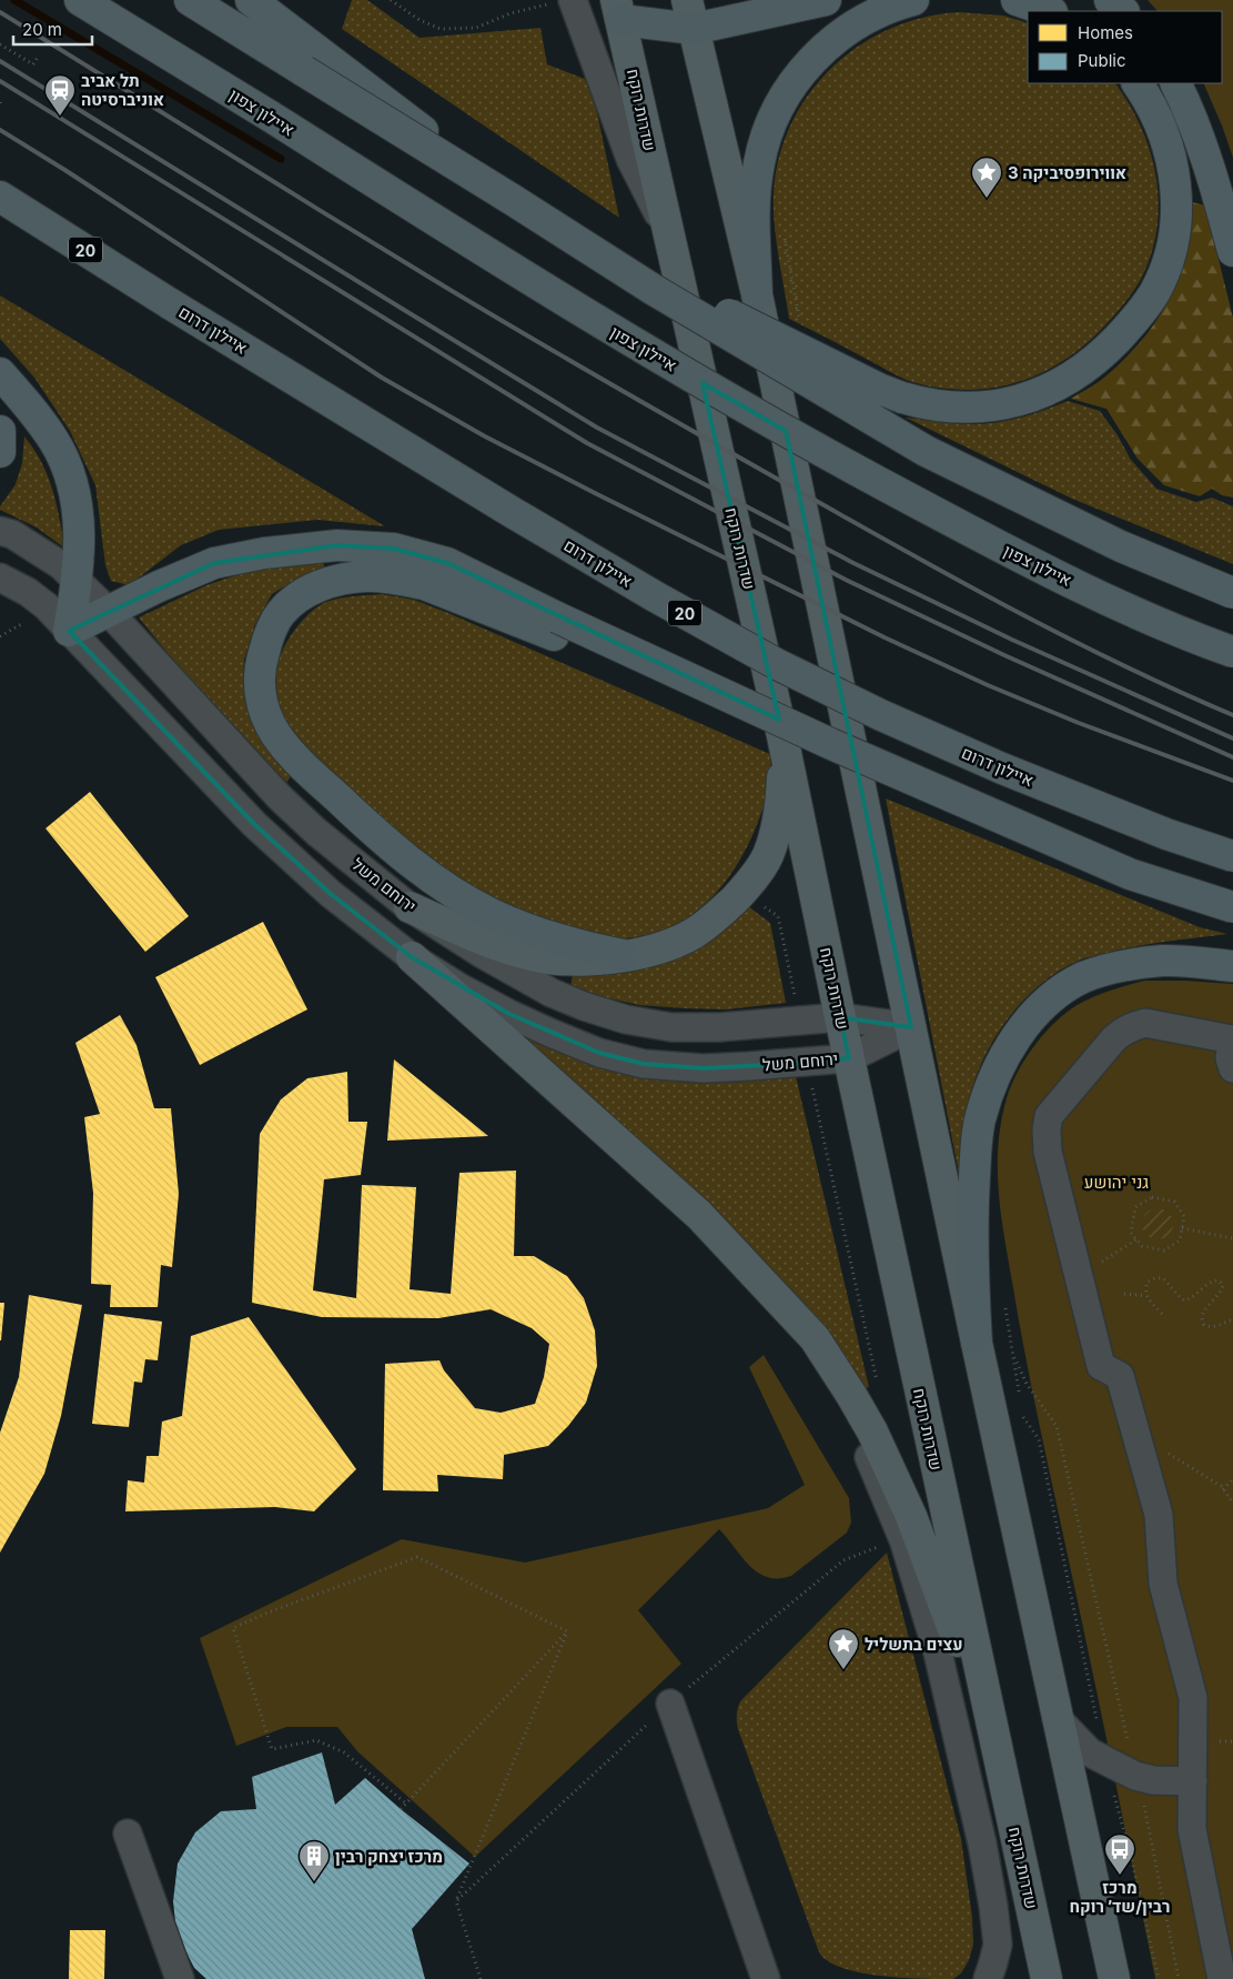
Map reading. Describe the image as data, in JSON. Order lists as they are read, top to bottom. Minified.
{"streets":{"highway":["איילון צפון","20","איילון דרום"],"main road":["שדרות רוקח"],"street":["ירוחם משל"]},"crossings":[["שדרות רוקח","ירוחם משל"]],"parks":["גני יהושע"],"places":{"station":["תל אביב אוניברסיטה"],"place":["אווירופסיביקה 3","עצים בתשליל"],"bus stop":["מרכז רבין/שד׳ רוקח"],"building":["מרכז יצחק רבין"]},"legend":["Homes","Public"],"scale_bar":"20 m"}
